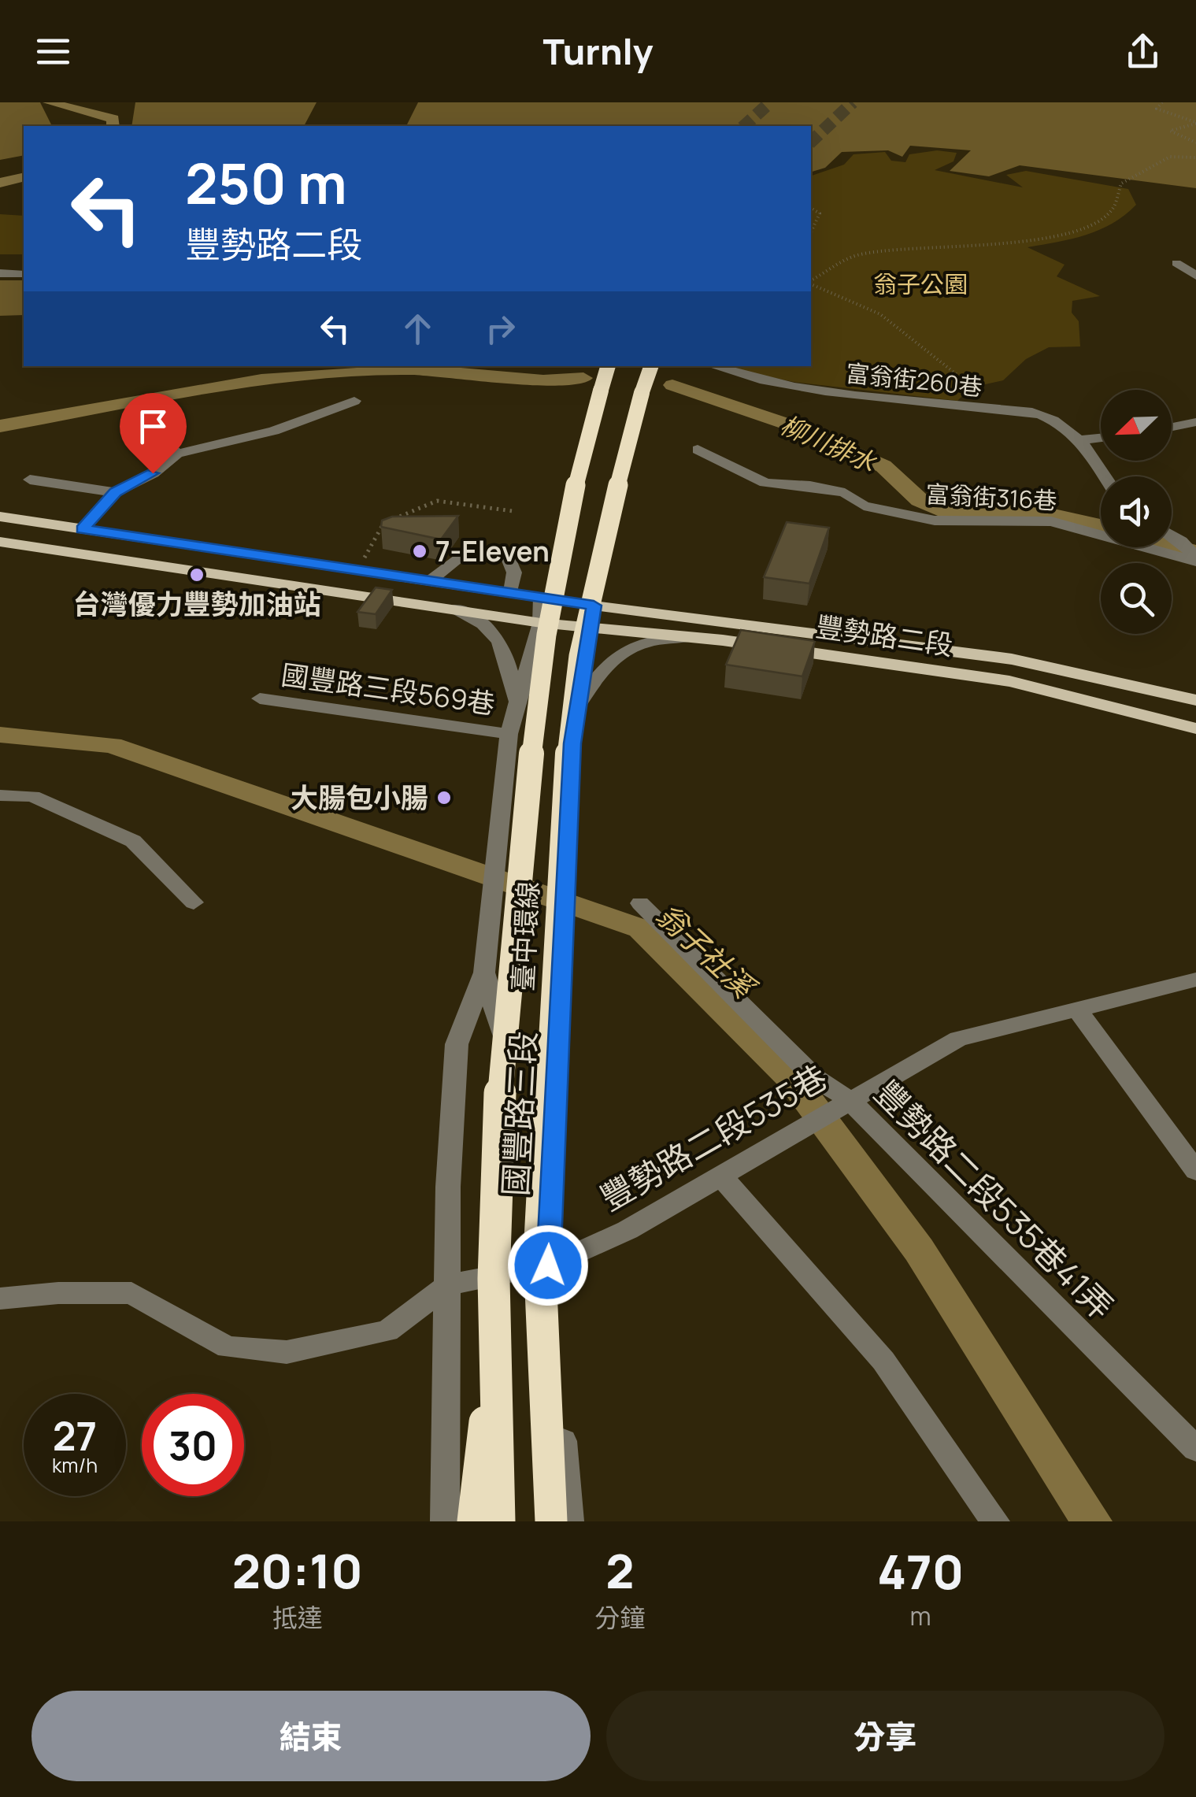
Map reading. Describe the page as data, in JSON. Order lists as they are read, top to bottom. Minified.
{"streets":{"highway":["臺中環線"],"main road":["豐勢路二段"],"street":["富翁街260巷","富翁街316巷","國豐路三段569巷","國豐路三段","豐勢路二段535巷","豐勢路二段535巷41弄"]},"crossings":[["豐勢路二段","國豐路三段"],["國豐路三段569巷","國豐路三段"],["國豐路三段","豐勢路二段535巷"],["豐勢路二段535巷","豐勢路二段535巷41弄"]],"water":["柳川排水","翁子社溪"],"parks":["翁子公園"],"places":["7-Eleven","台灣優力豐勢加油站","大腸包小腸"],"north":"bottom left","page":{"header":"Turnly","turn":["250 m","豐勢路二段"],"speed":"27 km/h","limit":"30","eta":["20:10","抵達","2","分鐘","470","m"],"buttons":["結束","分享"]}}
